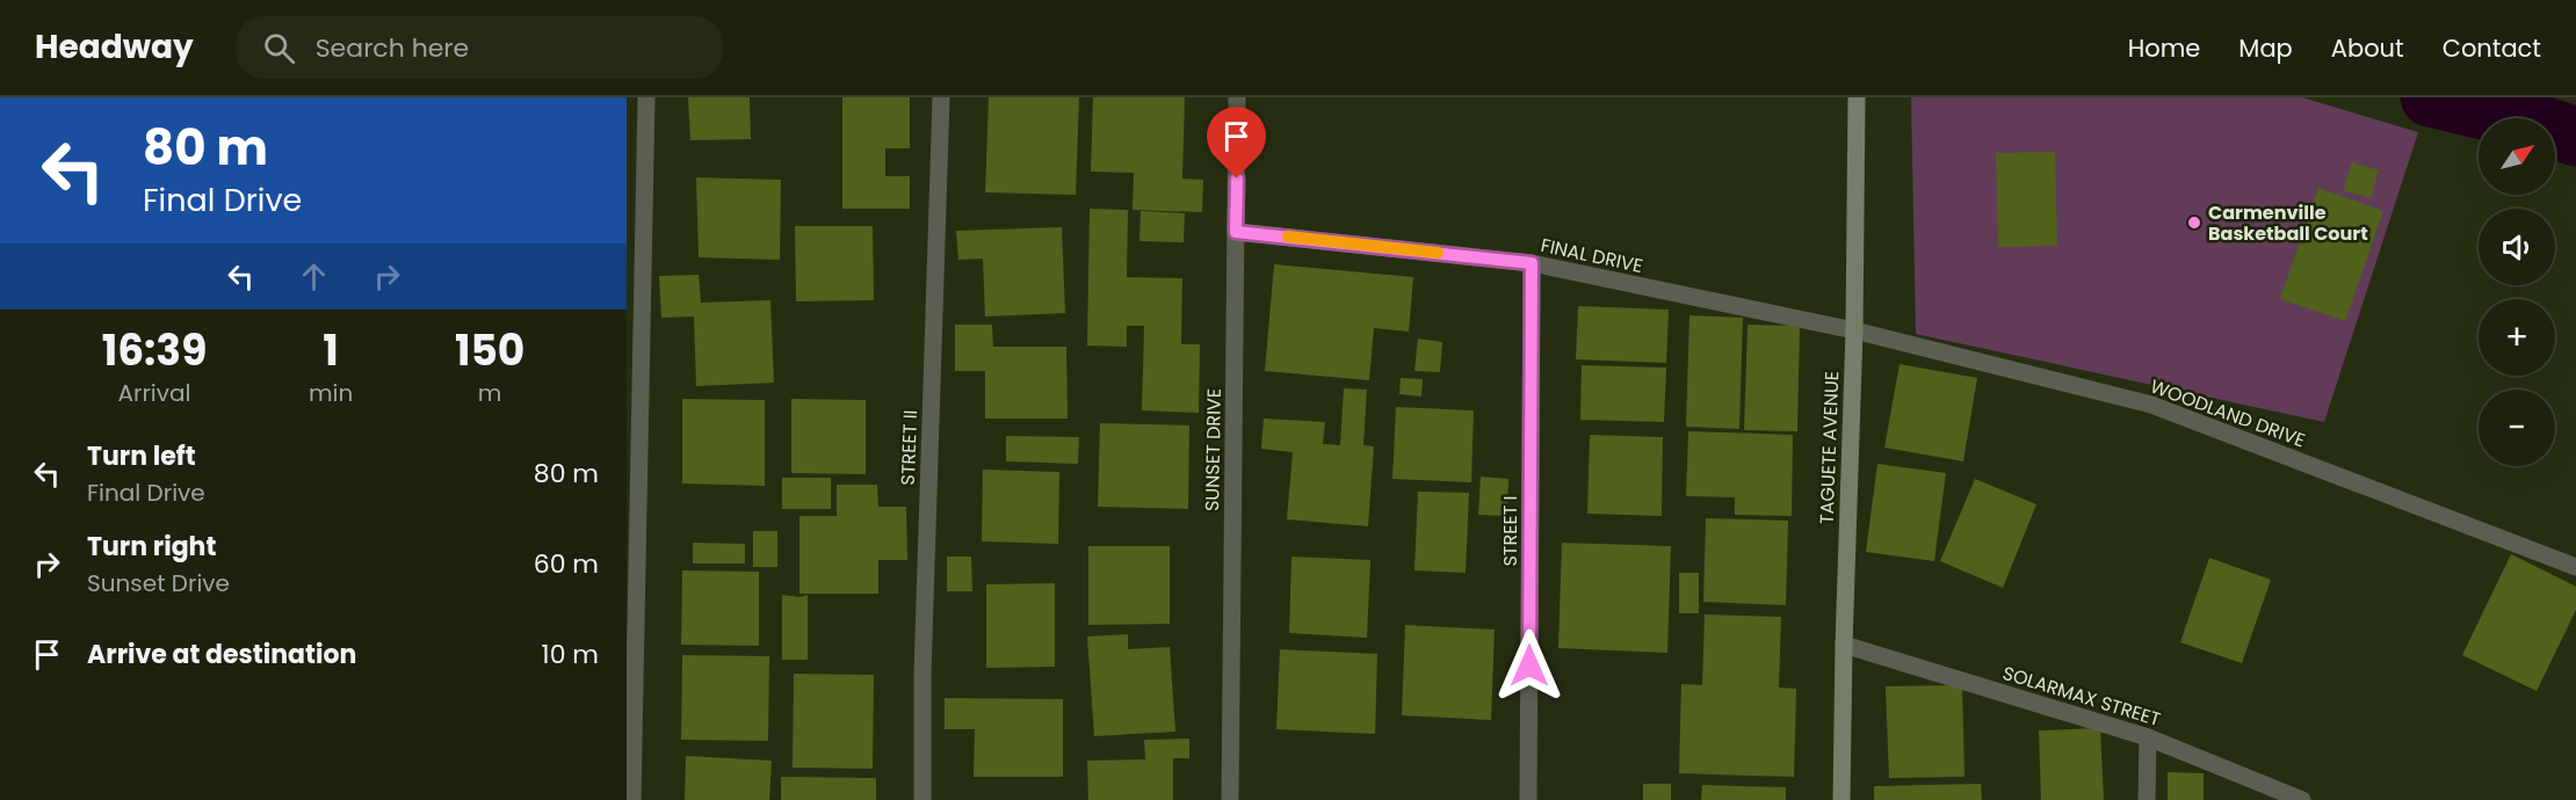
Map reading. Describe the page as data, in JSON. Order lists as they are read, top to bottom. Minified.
{"streets":{"street":["FINAL DRIVE","WOODLAND DRIVE","STREET II","TAGUETE AVENUE","SUNSET DRIVE","STREET I","SOLARMAX STREET"]},"crossings":[["FINAL DRIVE","WOODLAND DRIVE"],["FINAL DRIVE","TAGUETE AVENUE"],["FINAL DRIVE","SUNSET DRIVE"],["FINAL DRIVE","STREET I"],["WOODLAND DRIVE","TAGUETE AVENUE"],["TAGUETE AVENUE","SOLARMAX STREET"]],"places":["Carmenville Basketball Court"],"north":"top right","page":{"header":"Headway","search":"Search here","nav":["Home","Map","About","Contact"],"turn":["80 m","Final Drive"],"map_buttons":["+","−"],"eta":["16:39","Arrival","1","min","150","m"],"list":[{"name":"Turn left","note":"Final Drive","value":"80 m"},{"name":"Turn right","note":"Sunset Drive","value":"60 m"},{"name":"Arrive at destination","value":"10 m"}]}}
